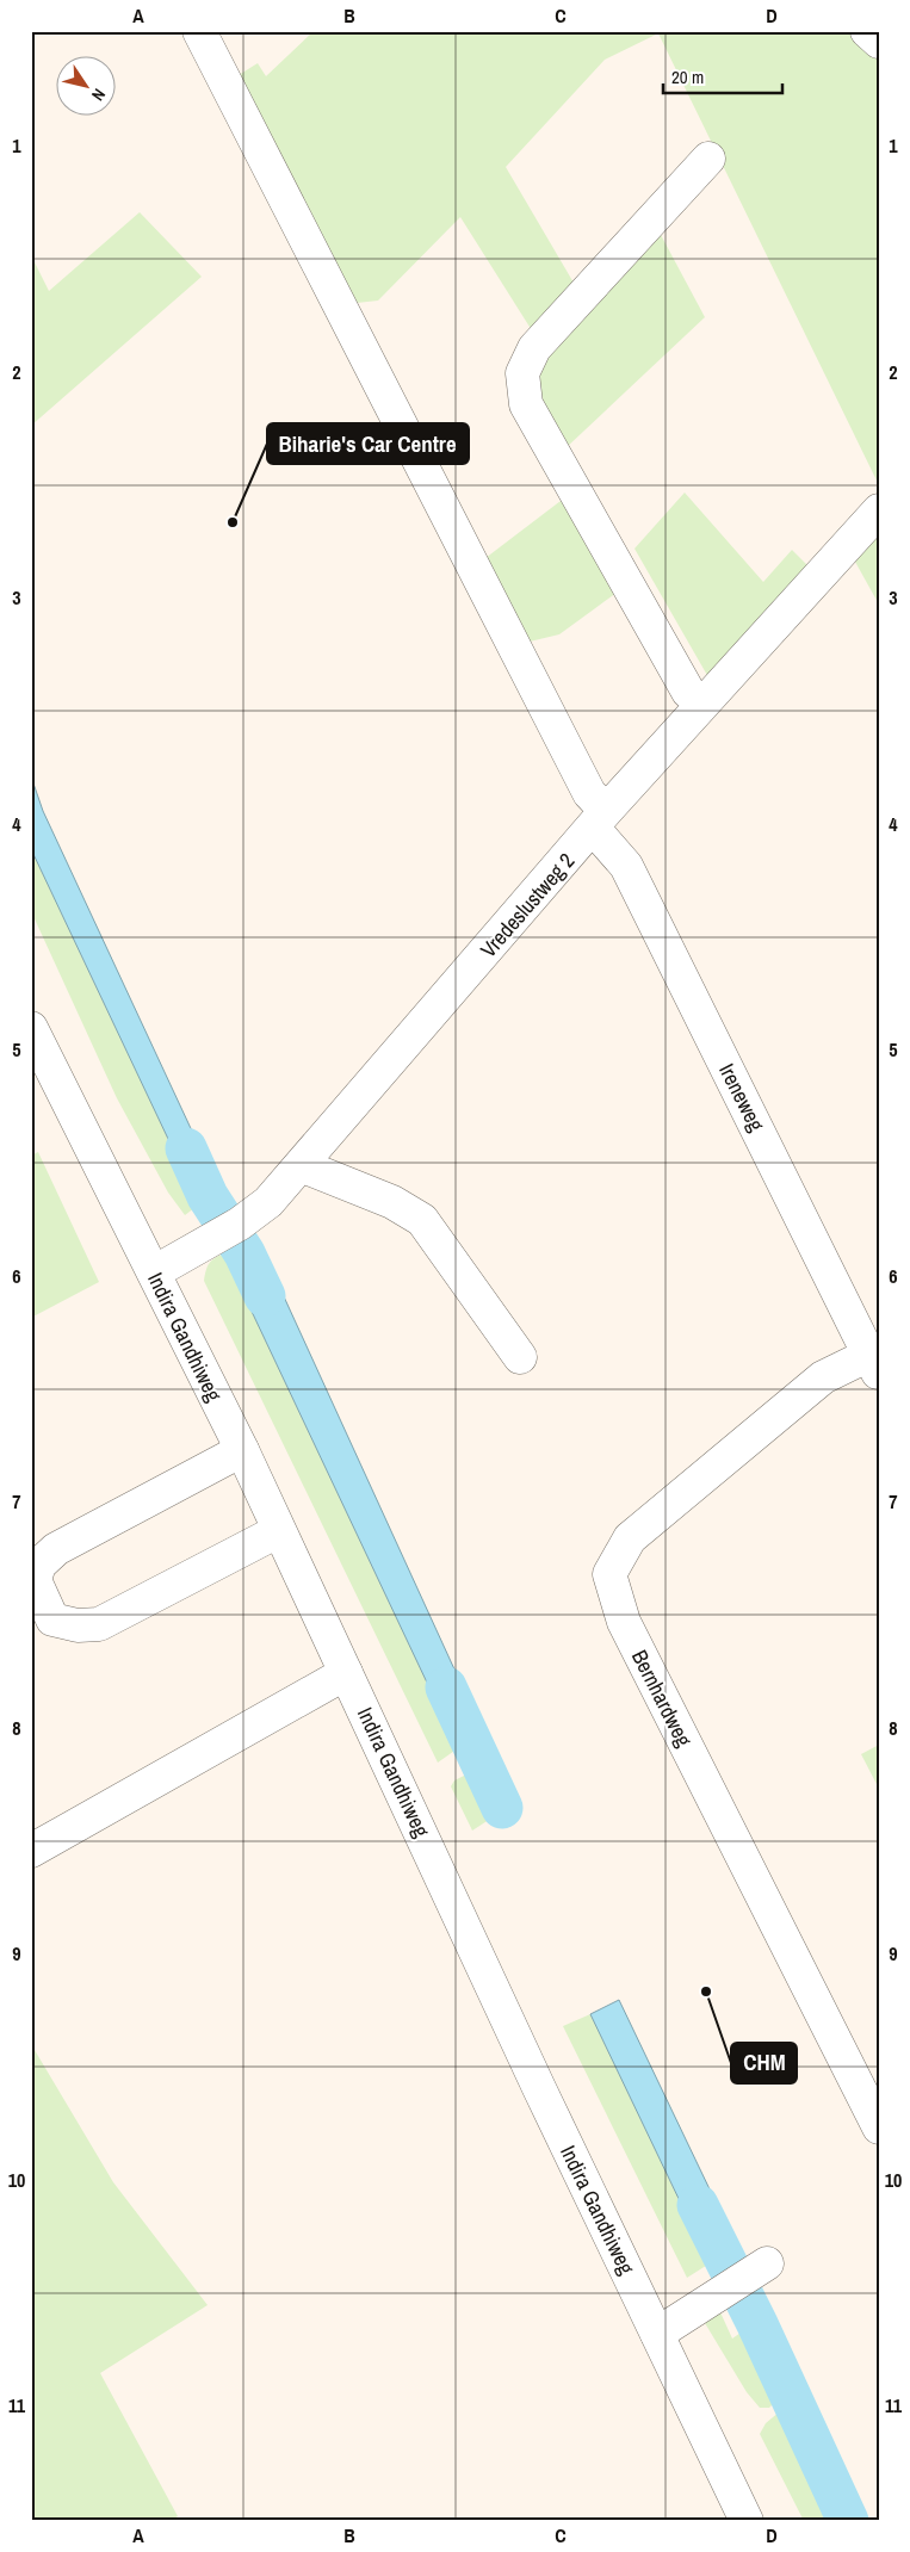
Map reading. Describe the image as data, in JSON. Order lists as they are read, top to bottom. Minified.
{"streets":{"street":["Vredeslustweg 2","Ireneweg","Indira Gandhiweg","Bernhardweg"]},"crossings":[["Vredeslustweg 2","Ireneweg"],["Vredeslustweg 2","Indira Gandhiweg"],["Ireneweg","Bernhardweg"]],"places":["Biharie's Car Centre","CHM"],"scale_bar":"20 m","north":"bottom right","grid":{"columns":["A","B","C","D"],"rows":["1","2","3","4","5","6","7","8","9","10","11"]}}
